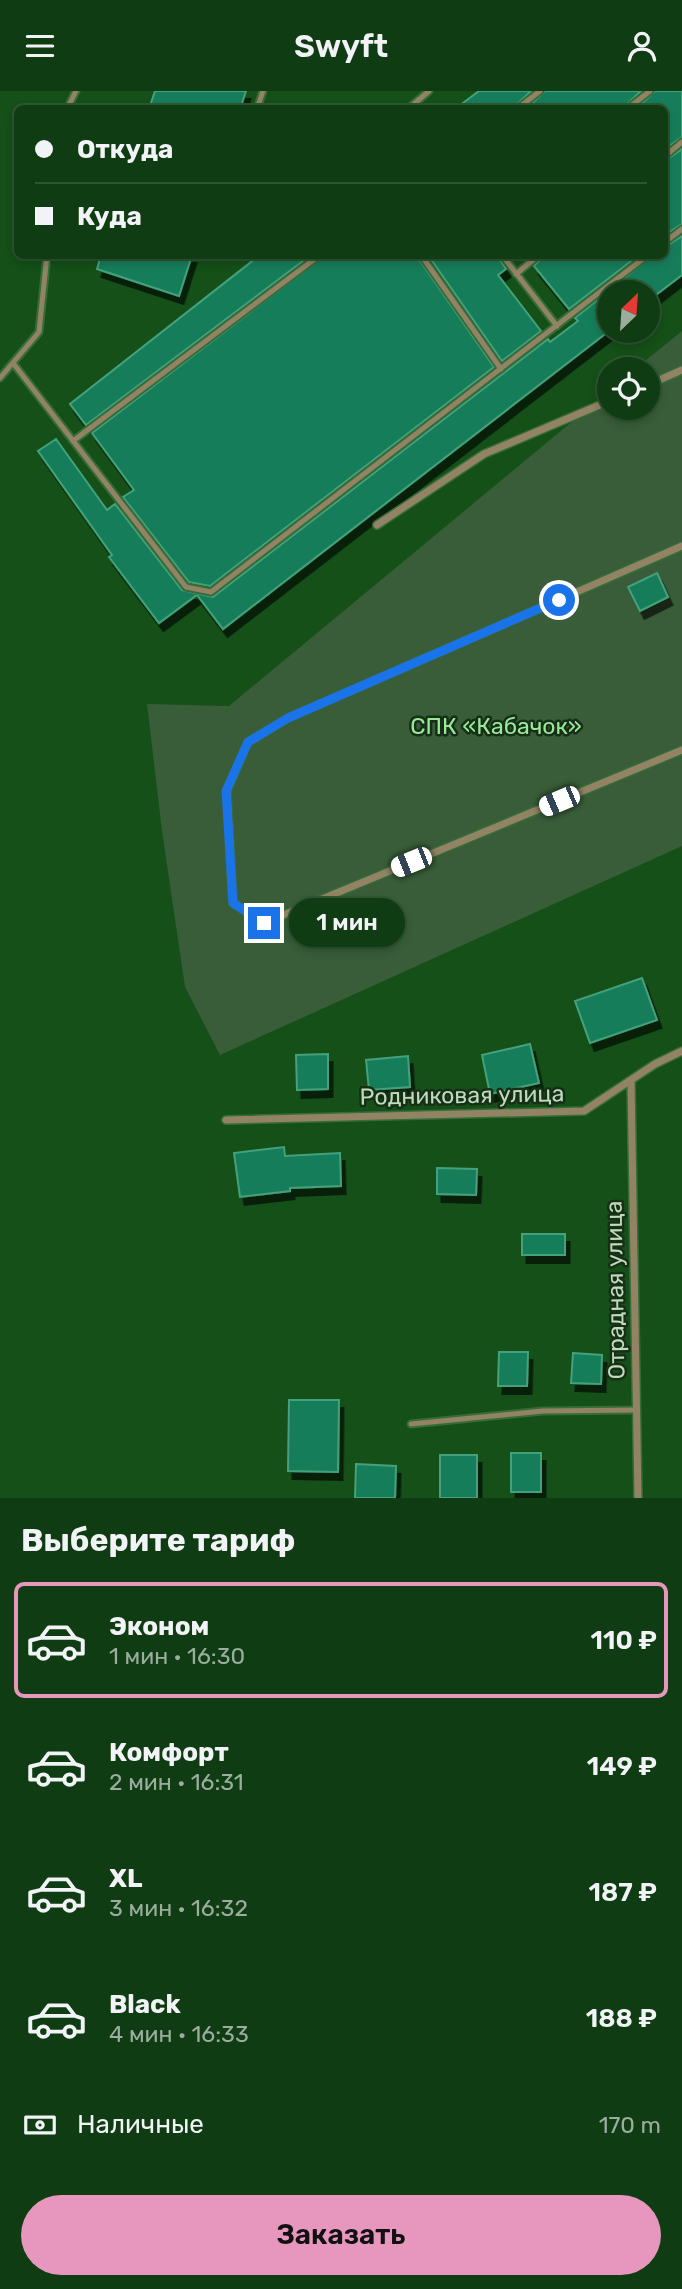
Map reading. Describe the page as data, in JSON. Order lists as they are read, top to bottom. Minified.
{"streets":{"street":["Родниковая улица","Отрадная улица"]},"crossings":[["Родниковая улица","Отрадная улица"]],"parks":["СПК «Кабачок»"],"north":"top right","page":{"header":"Swyft","banner":["Откуда","Куда"],"bubble":"1 мин","heading":"Выберите тариф","list":[{"name":"Эконом","note":"1 мин · 16:30","value":"110 ₽"},{"name":"Комфорт","note":"2 мин · 16:31","value":"149 ₽"},{"name":"XL","note":"3 мин · 16:32","value":"187 ₽"},{"name":"Black","note":"4 мин · 16:33","value":"188 ₽"}],"pay":["Наличные","170 m"],"buttons":"Заказать"}}
